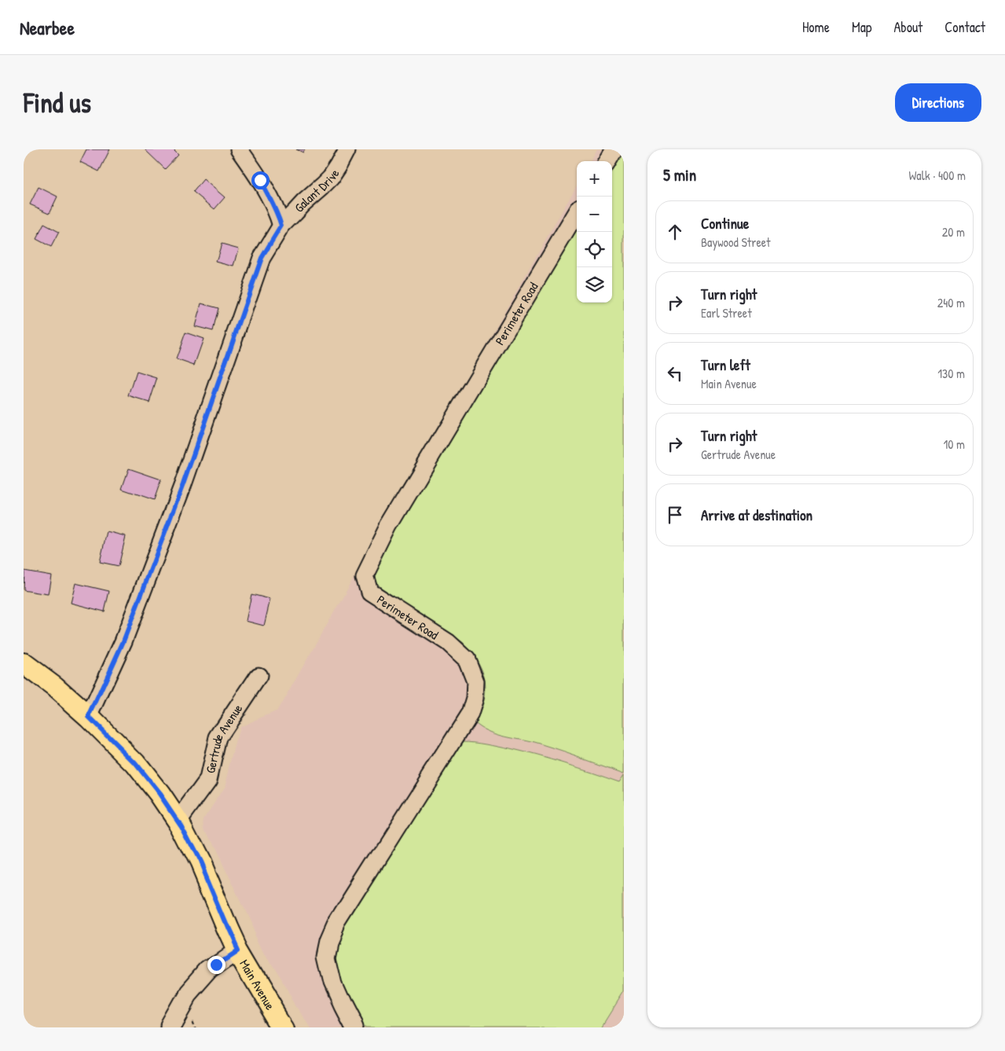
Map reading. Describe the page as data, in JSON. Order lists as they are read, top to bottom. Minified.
{"streets":{"main road":["Main Avenue"],"street":["Galant Drive","Perimeter Road","Gertrude Avenue"]},"crossings":[["Galant Drive","Main Avenue"],["Gertrude Avenue","Main Avenue"]],"page":{"header":"Nearbee","nav":["Home","Map","About","Contact"],"buttons":"Directions","title":"Find us","heading":["5 min","Walk · 400 m"],"map_buttons":["+","−"],"list":[["Continue","Baywood Street","20 m"],["Turn right","Earl Street","240 m"],["Turn left","Main Avenue","130 m"],["Turn right","Gertrude Avenue","10 m"],"Arrive at destination"]}}
